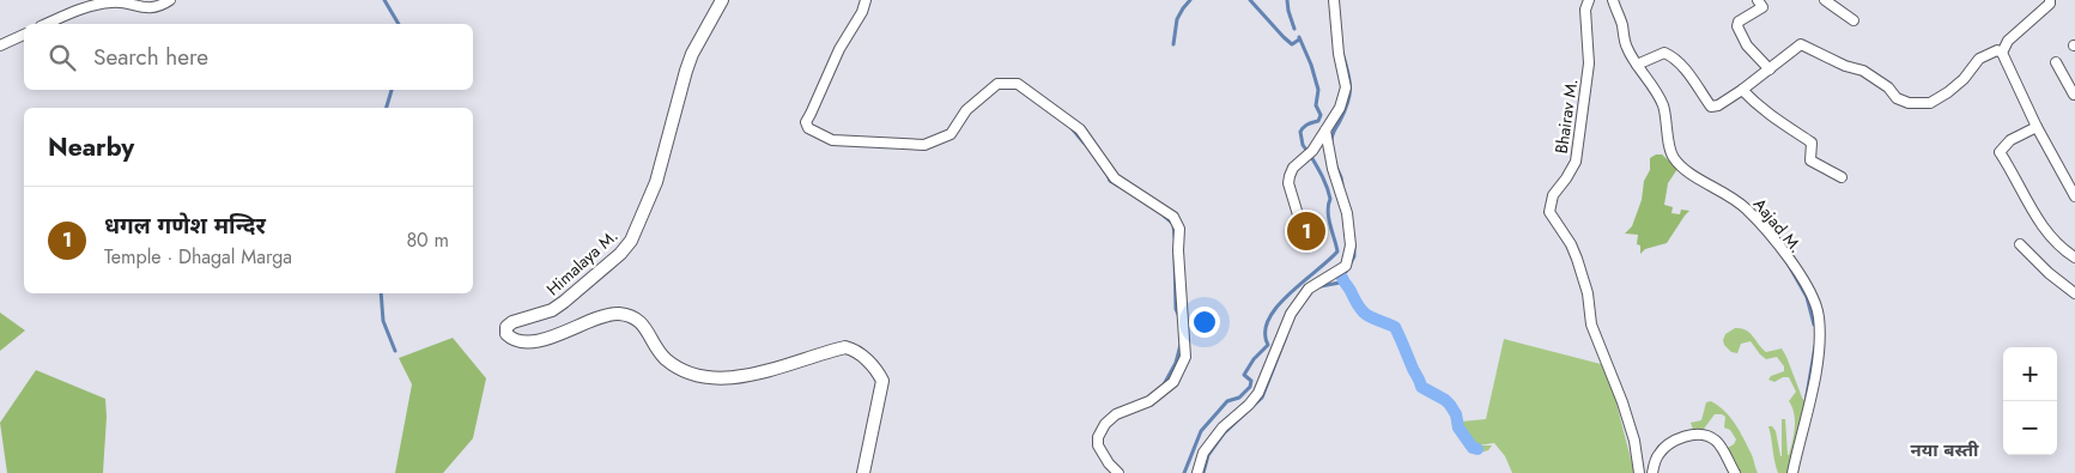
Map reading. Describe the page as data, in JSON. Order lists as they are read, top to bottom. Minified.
{"streets":{"street":["Bhairav M.","Aajad M.","Himalaya M."]},"districts":["नया बस्ती"],"page":{"search":"Search here","heading":"Nearby","list":[{"mark":"1","name":"धगल गणेश मन्दिर","note":"Temple · Dhagal Marga","value":"80 m"}],"pins":"1","map_buttons":["+","−"]}}
